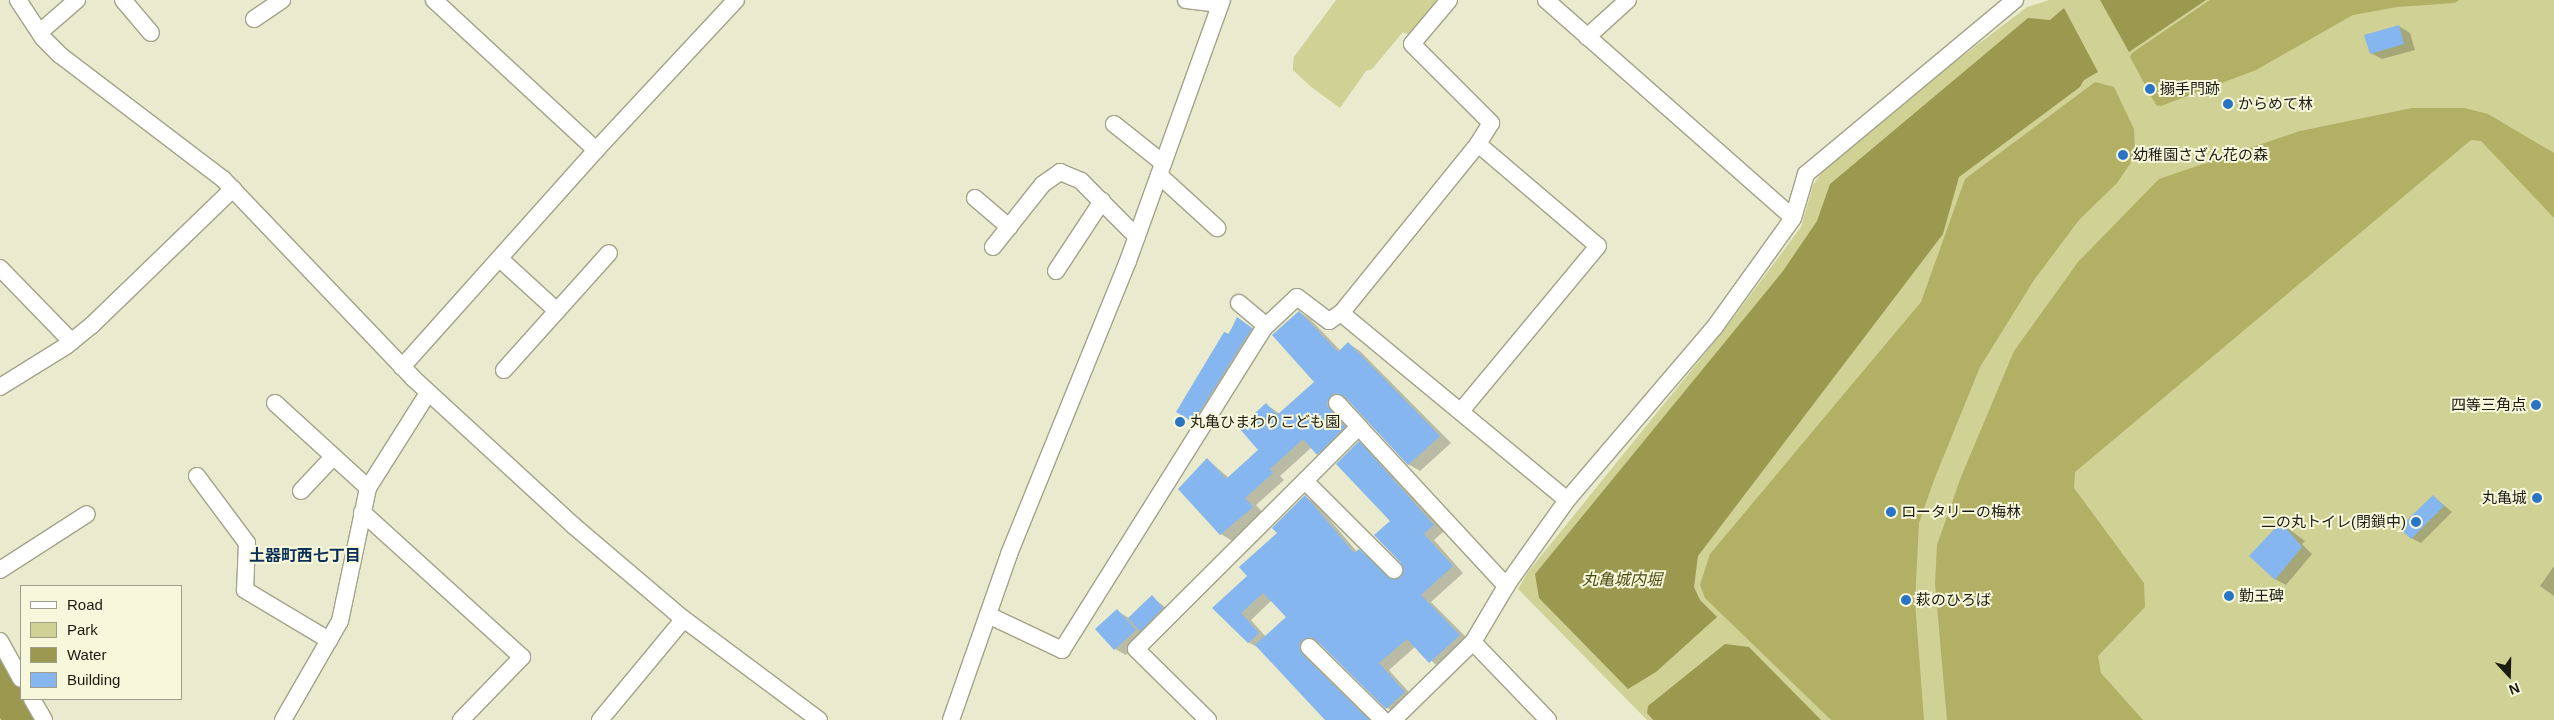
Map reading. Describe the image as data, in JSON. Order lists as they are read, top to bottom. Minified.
{"districts":["土器町西七丁目"],"water":["丸亀城内堀"],"places":["搦手門跡","からめて林","幼稚園さざん花の森","四等三角点","丸亀ひまわりこども園","丸亀城","ロータリーの梅林","二の丸トイレ(閉鎖中)","勤王碑","萩のひろば"],"legend":["Road","Park","Water","Building"],"north":"bottom"}
